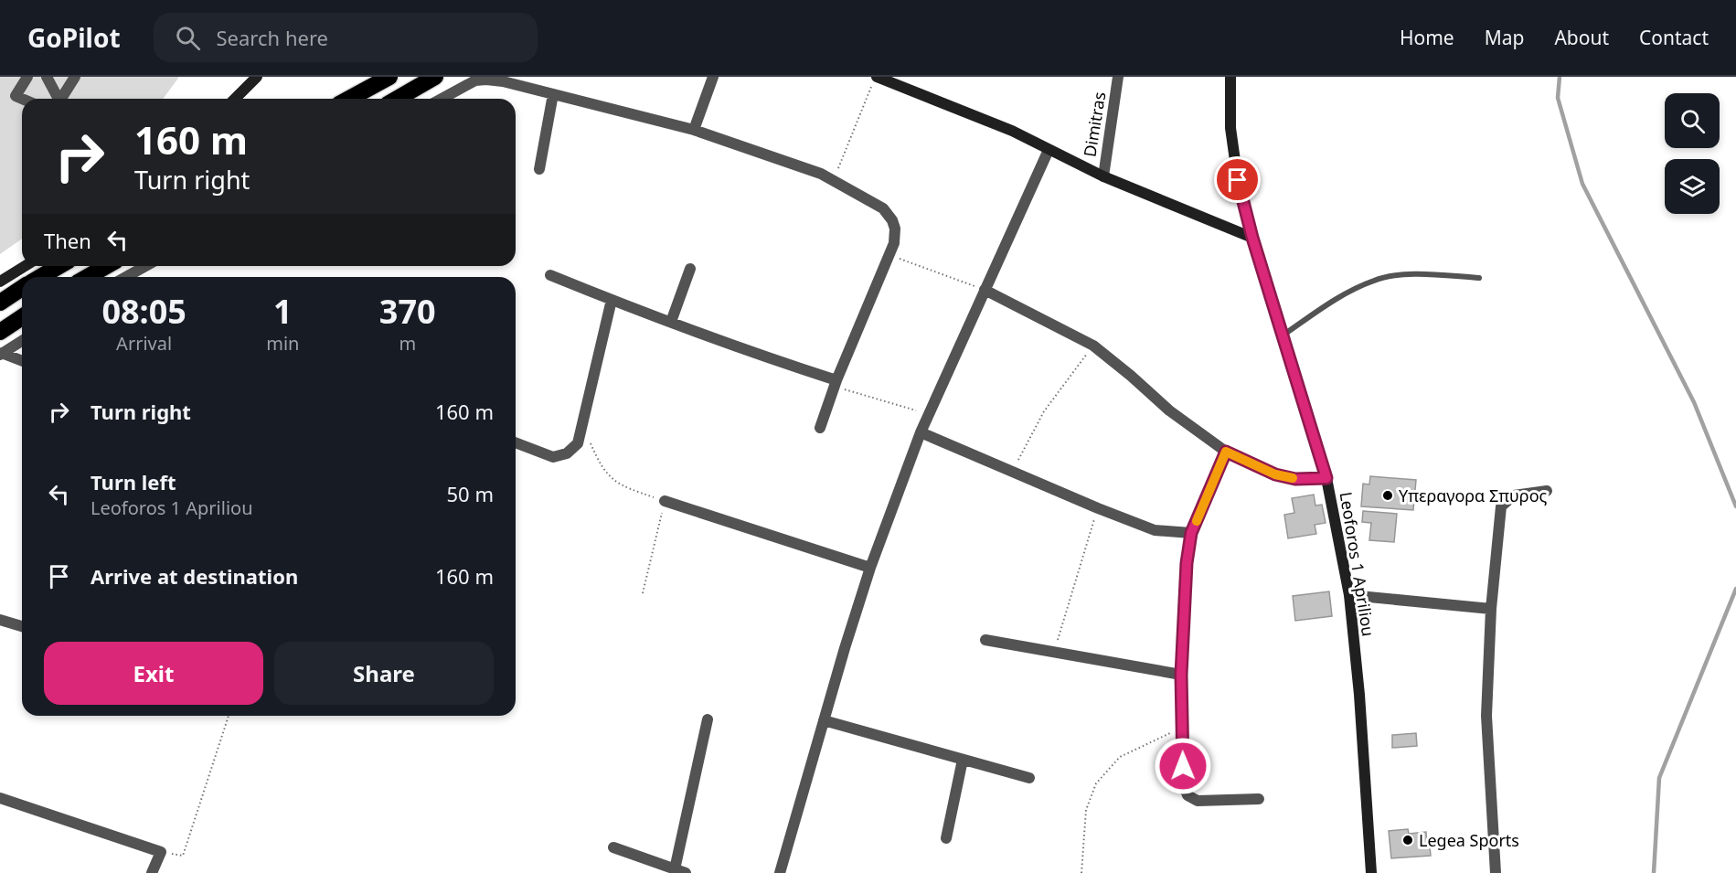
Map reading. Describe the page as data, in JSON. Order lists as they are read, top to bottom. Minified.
{"streets":{"main road":["Leoforos 1 Apriliou"],"street":["Dimitras"]},"places":["Υπεραγορα Σπυρος","Legea Sports"],"page":{"header":"GoPilot","search":"Search here","nav":["Home","Map","About","Contact"],"turn":["160 m","Turn right"],"then":"Then","eta":["08:05","Arrival","1","min","370","m"],"list":[{"name":"Turn right","value":"160 m"},{"name":"Turn left","note":"Leoforos 1 Apriliou","value":"50 m"},{"name":"Arrive at destination","value":"160 m"}],"buttons":["Exit","Share"]}}
